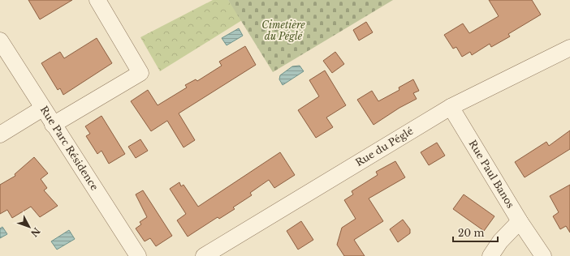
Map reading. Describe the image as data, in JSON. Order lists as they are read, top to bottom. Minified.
{"streets":{"street":["Rue du Péglé","Rue Parc Résidence","Rue Paul Banos"]},"crossings":[["Rue du Péglé","Rue Paul Banos"]],"parks":["Cimetière du Péglé"],"scale_bar":"20 m","north":"bottom right"}
